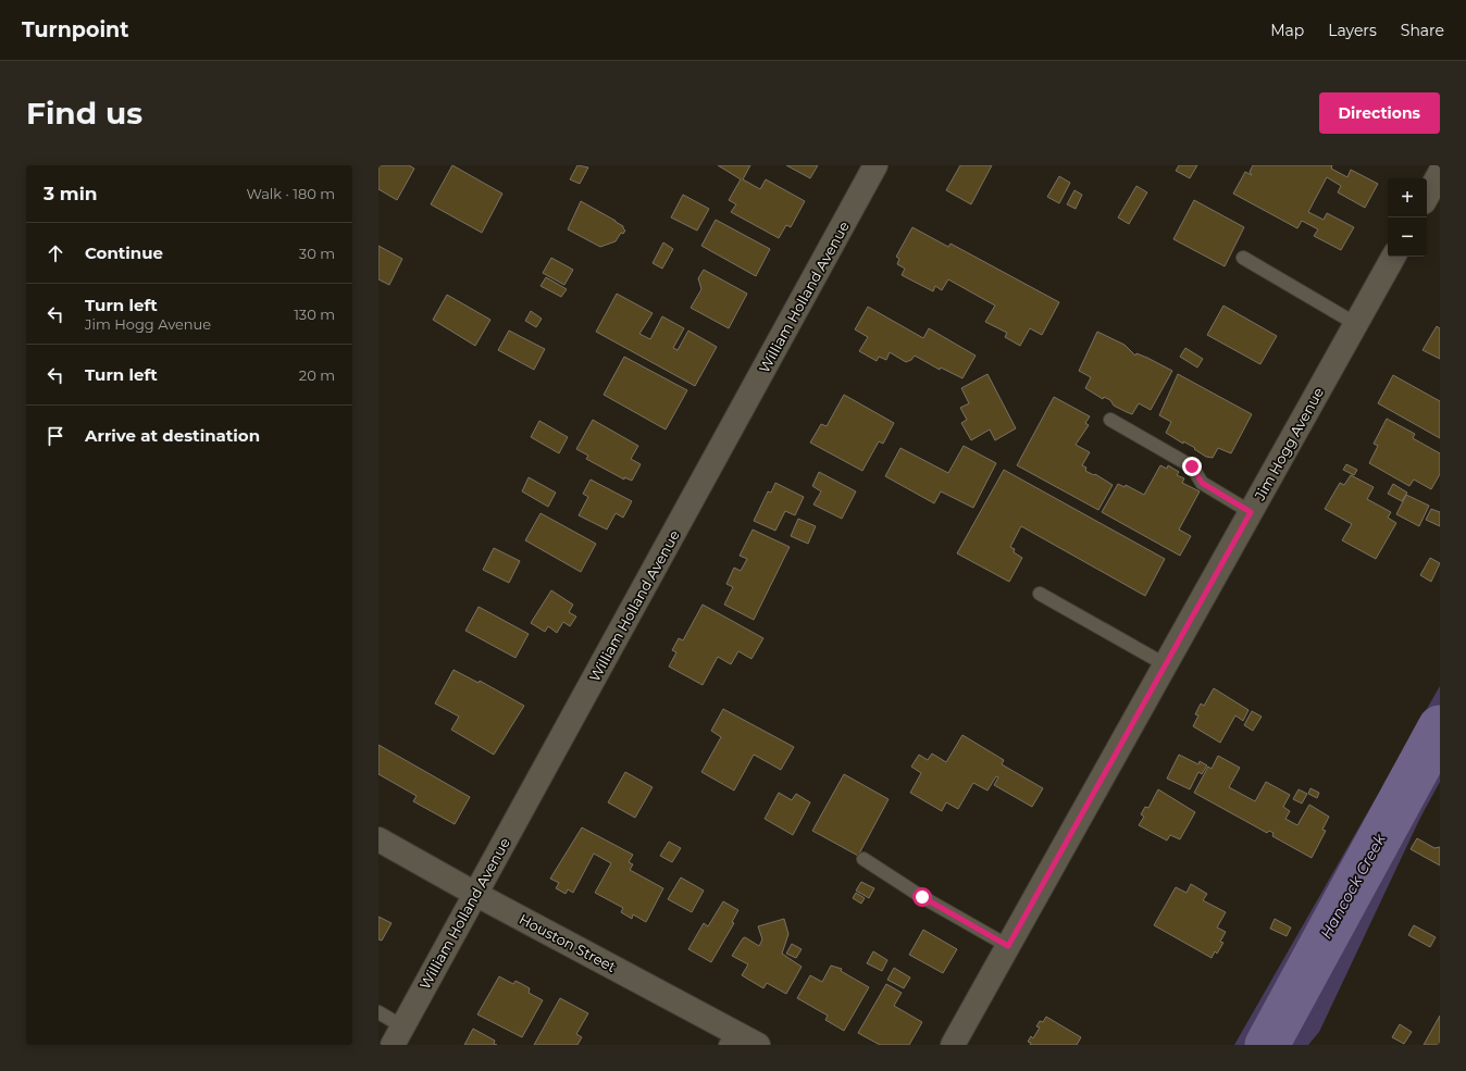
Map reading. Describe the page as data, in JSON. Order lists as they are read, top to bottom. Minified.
{"streets":{"street":["William Holland Avenue","Jim Hogg Avenue","Houston Street"]},"crossings":[["William Holland Avenue","Houston Street"]],"water":["Hancock Creek"],"page":{"header":"Turnpoint","nav":["Map","Layers","Share"],"buttons":"Directions","title":"Find us","heading":["3 min","Walk · 180 m"],"map_buttons":["+","−"],"list":[["Continue","30 m"],["Turn left","Jim Hogg Avenue","130 m"],["Turn left","20 m"],"Arrive at destination"]}}
